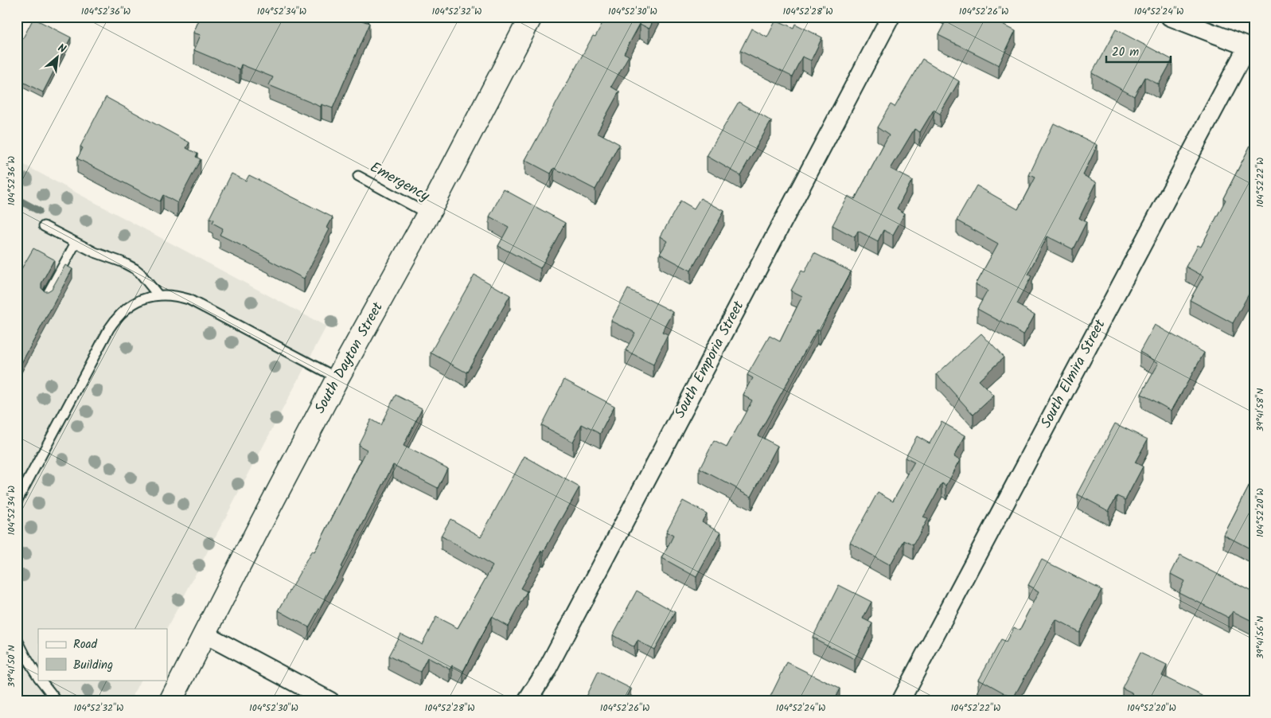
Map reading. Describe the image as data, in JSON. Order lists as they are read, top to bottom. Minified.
{"streets":{"street":["South Dayton Street","South Emporia Street","South Elmira Street"],"lane":["Emergency"]},"crossings":[["Emergency","South Dayton Street"]],"legend":["Road","Building"],"scale_bar":"20 m","north":"top right","coordinates":["104°52'36\"W","104°52'34\"W","104°52'32\"W","104°52'30\"W","104°52'28\"W","104°52'26\"W","104°52'24\"W","104°52'22\"W","39°41'58\"N","104°52'20\"W","39°41'56\"N","39°41'50\"N"]}
